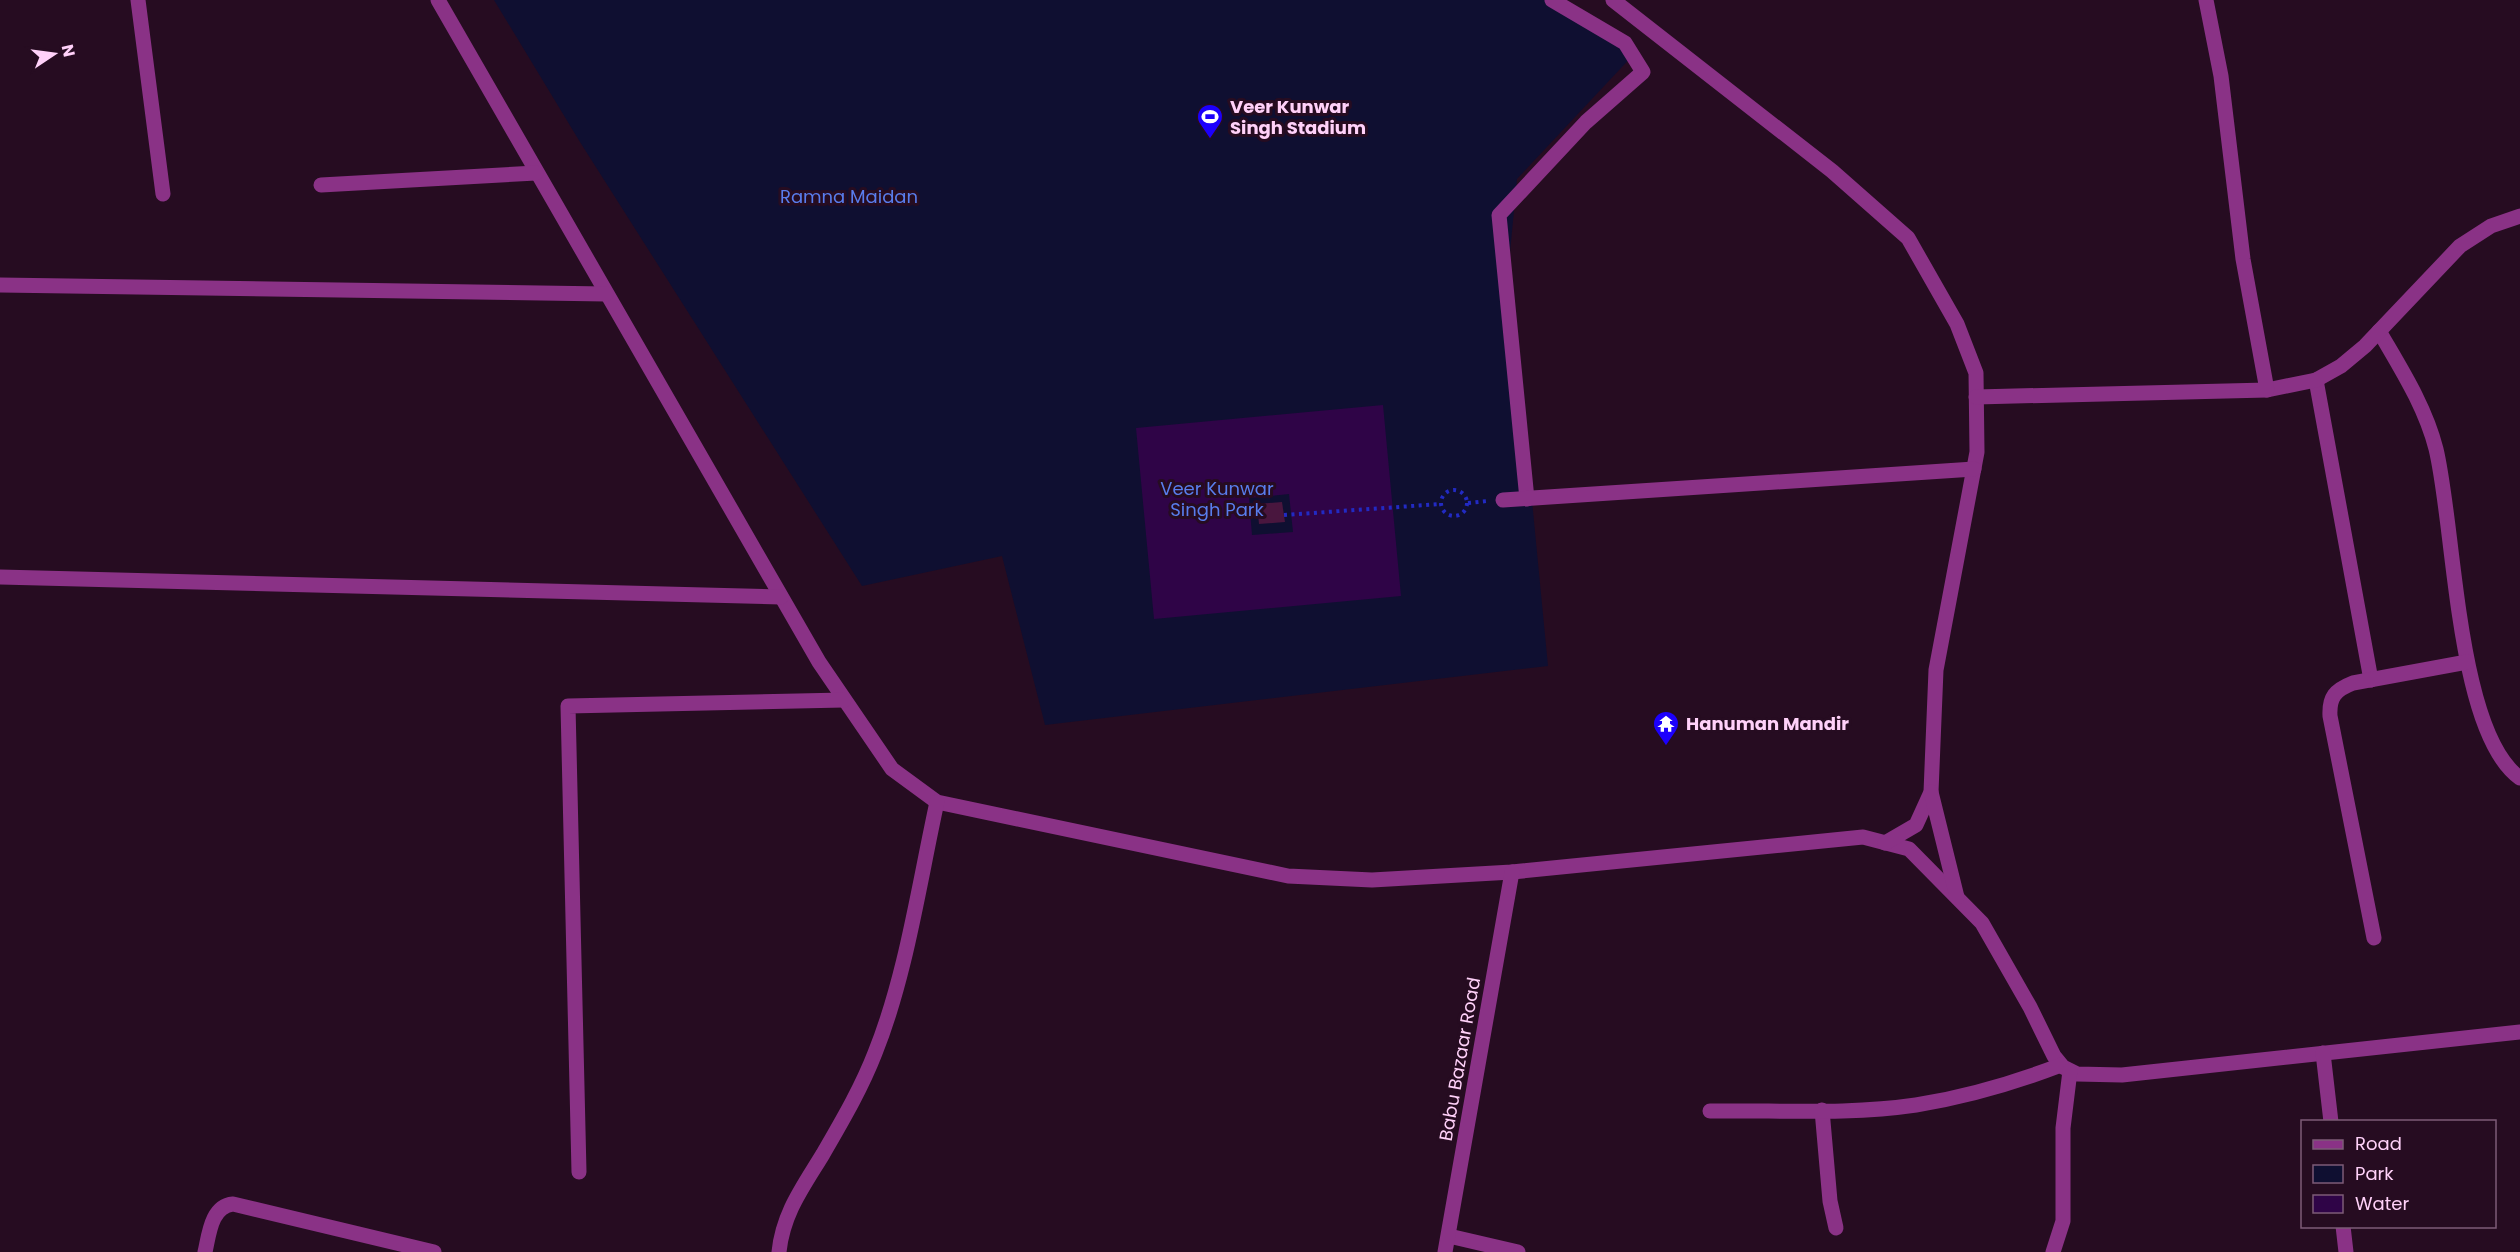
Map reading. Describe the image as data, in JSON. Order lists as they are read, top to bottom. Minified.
{"streets":{"street":["Babu Bazaar Road"]},"parks":["Ramna Maidan","Veer Kunwar Singh Park"],"places":{"sports":["Veer Kunwar Singh Stadium"],"temple":["Hanuman Mandir"]},"legend":["Road","Park","Water"],"north":"right"}
